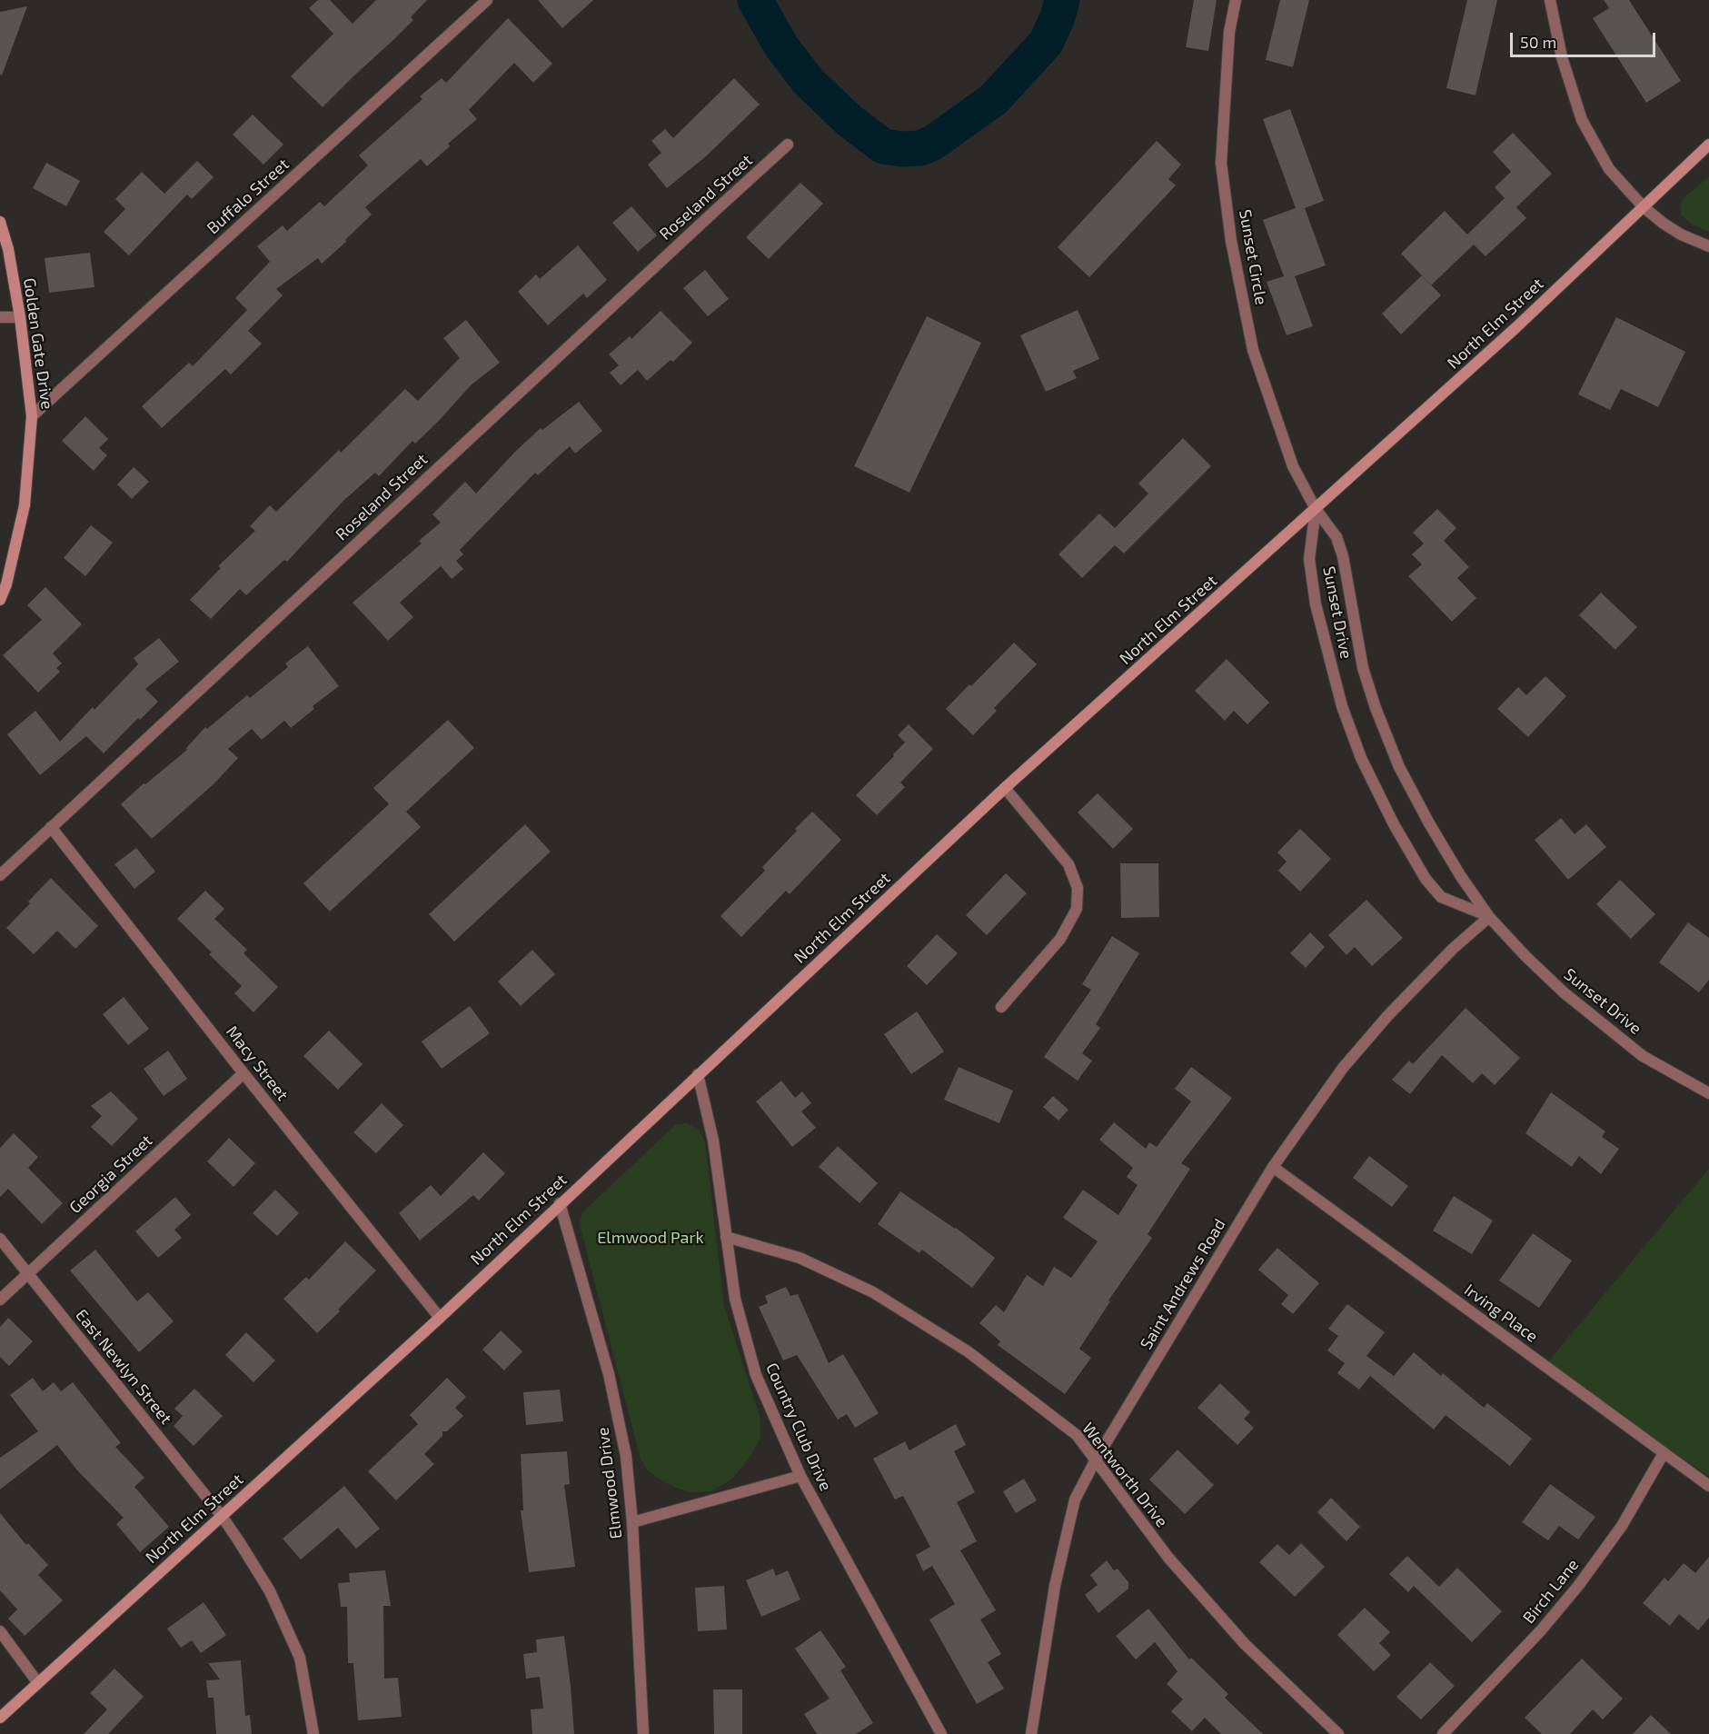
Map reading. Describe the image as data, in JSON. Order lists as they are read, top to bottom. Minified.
{"streets":{"main road":["North Elm Street","Golden Gate Drive"],"street":["Buffalo Street","Roseland Street","Sunset Circle","Sunset Drive","Macy Street","Georgia Street","Saint Andrews Road","Irving Place","East Newlyn Street","Country Club Drive","Wentworth Drive","Elmwood Drive","Birch Lane"]},"crossings":[["Buffalo Street","Golden Gate Drive"],["Roseland Street","Macy Street"],["Sunset Circle","North Elm Street"],["Sunset Circle","Sunset Drive"],["North Elm Street","Sunset Drive"],["North Elm Street","Macy Street"],["North Elm Street","East Newlyn Street"],["North Elm Street","Country Club Drive"],["North Elm Street","Elmwood Drive"],["Sunset Drive","Saint Andrews Road"],["Macy Street","Georgia Street"],["Georgia Street","East Newlyn Street"],["Saint Andrews Road","Irving Place"],["Saint Andrews Road","Wentworth Drive"],["Irving Place","Birch Lane"],["Country Club Drive","Wentworth Drive"]],"parks":["Elmwood Park"],"scale_bar":"50 m"}
